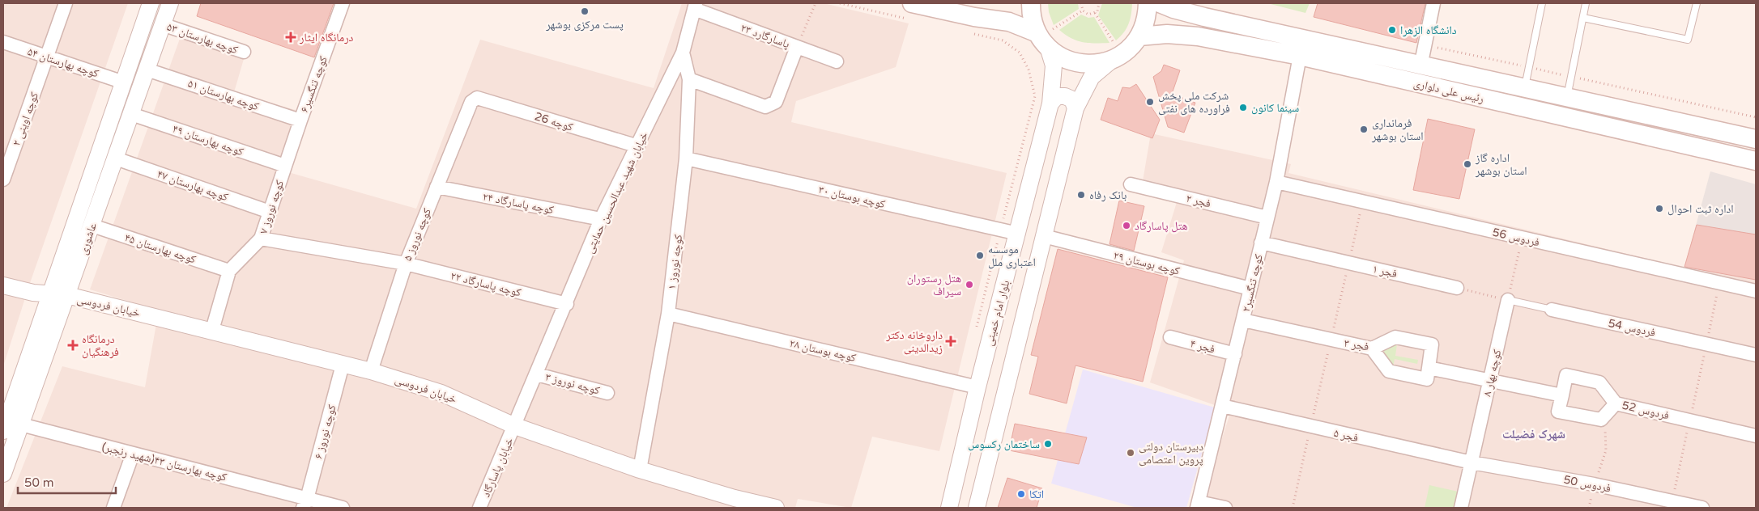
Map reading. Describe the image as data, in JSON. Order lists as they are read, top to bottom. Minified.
{"streets":{"main road":["رئیس علی دلواری"],"street":["پاسارگارد ۲۳","کوچه بهارستان ۵۳","کوچه بهارستان ۵۴","کوچه تنگسیر۶","کوچه بهارستان ۵۱","کوچه اوینی ۲","کوچه 26","کوچه بهارستان ۴۹","کوچه بهارستان ۴۷","خیابان شهید عبدالحسین حمایتی","کوچه بوستان ۳۰","فجر ۲","کوچه پاسارگاد ۲۴","کوچه نوروز ۷","کوچه نوروز ۵","فردوس 56","عاشوری","کوچه بهارستان ۴۵","کوچه نوروز ۱","کوچه بوستان ۲۹","فجر ۱","کوچه تنگسیر۲","کوچه پاسارگاد ۲۲","خیابان فردوسی","بلوار امام خمینی","فردوس 54","فجر ۳","فجر ۴","کوچه بوستان ۲۸","کوچه بهار ۸","کوچه نوروز ۳","فردوس 52","کوچه نوروز ۶","فجر ۵","کوچه بهارستان ۴۳(شهید رنجبر)","خیابان پاسارگاد","فردوس 50"]},"crossings":[["پاسارگارد ۲۳","خیابان شهید عبدالحسین حمایتی"],["کوچه بهارستان ۵۳","عاشوری"],["کوچه بهارستان ۵۴","کوچه اوینی ۲"],["کوچه بهارستان ۵۴","عاشوری"],["کوچه تنگسیر۶","کوچه بهارستان ۵۱"],["کوچه تنگسیر۶","کوچه بهارستان ۴۹"],["کوچه تنگسیر۶","کوچه نوروز ۷"],["رئیس علی دلواری","کوچه تنگسیر۲"],["کوچه بهارستان ۵۱","عاشوری"],["کوچه 26","خیابان شهید عبدالحسین حمایتی"],["کوچه 26","کوچه نوروز ۵"],["کوچه بهارستان ۴۹","کوچه نوروز ۷"],["کوچه بهارستان ۴۹","عاشوری"],["کوچه بهارستان ۴۷","کوچه نوروز ۷"],["کوچه بهارستان ۴۷","عاشوری"],["خیابان شهید عبدالحسین حمایتی","کوچه پاسارگاد ۲۴"],["خیابان شهید عبدالحسین حمایتی","کوچه نوروز ۱"],["خیابان شهید عبدالحسین حمایتی","کوچه پاسارگاد ۲۲"],["خیابان شهید عبدالحسین حمایتی","خیابان فردوسی"],["خیابان شهید عبدالحسین حمایتی","کوچه نوروز ۳"],["خیابان شهید عبدالحسین حمایتی","خیابان پاسارگاد"],["کوچه بوستان ۳۰","کوچه نوروز ۱"],["کوچه بوستان ۳۰","بلوار امام خمینی"],["فجر ۲","کوچه تنگسیر۲"],["کوچه پاسارگاد ۲۴","کوچه نوروز ۵"],["کوچه نوروز ۷","کوچه بهارستان ۴۵"],["کوچه نوروز ۷","کوچه پاسارگاد ۲۲"],["کوچه نوروز ۷","خیابان فردوسی"],["کوچه نوروز ۵","کوچه پاسارگاد ۲۲"],["کوچه نوروز ۵","خیابان فردوسی"],["فردوس 56","کوچه تنگسیر۲"],["عاشوری","کوچه بهارستان ۴۵"],["عاشوری","خیابان فردوسی"],["عاشوری","کوچه بهارستان ۴۳(شهید رنجبر)"],["کوچه نوروز ۱","خیابان فردوسی"],["کوچه نوروز ۱","کوچه بوستان ۲۸"],["کوچه بوستان ۲۹","کوچه تنگسیر۲"],["فجر ۱","کوچه تنگسیر۲"],["کوچه تنگسیر۲","فجر ۳"],["کوچه تنگسیر۲","فجر ۴"],["کوچه تنگسیر۲","فجر ۵"],["خیابان فردوسی","کوچه نوروز ۶"],["خیابان فردوسی","خیابان پاسارگاد"],["بلوار امام خمینی","کوچه بوستان ۲۸"],["فردوس 54","کوچه بهار ۸"],["کوچه بهار ۸","فجر ۵"],["کوچه بهار ۸","فردوس 50"],["کوچه نوروز ۶","کوچه بهارستان ۴۳(شهید رنجبر)"],["فجر ۵","فردوس 50"]],"districts":["شهرک فضیلت"],"places":{"other":["پست مرکزی بوشهر","دانشگاه الزهرا","شرکت ملی پخش فراورده های نفتی","سینما کانون","فرمانداری استان بوشهر","اداره گاز استان بوشهر","بانک رفاه","اداره ثبت احوال","هتل پاسارگاد","موسسه اعتباری ملل","هتل رستوران سیراف","ساختمان رکسوس","دبیرستان دولتی پروین اعتصامی","اتکا"],"health":["درمانگاه ایثار","داروخانه دکتر زیدالدینی","درمانگاه فرهنگیان"]},"scale_bar":"50 m"}
